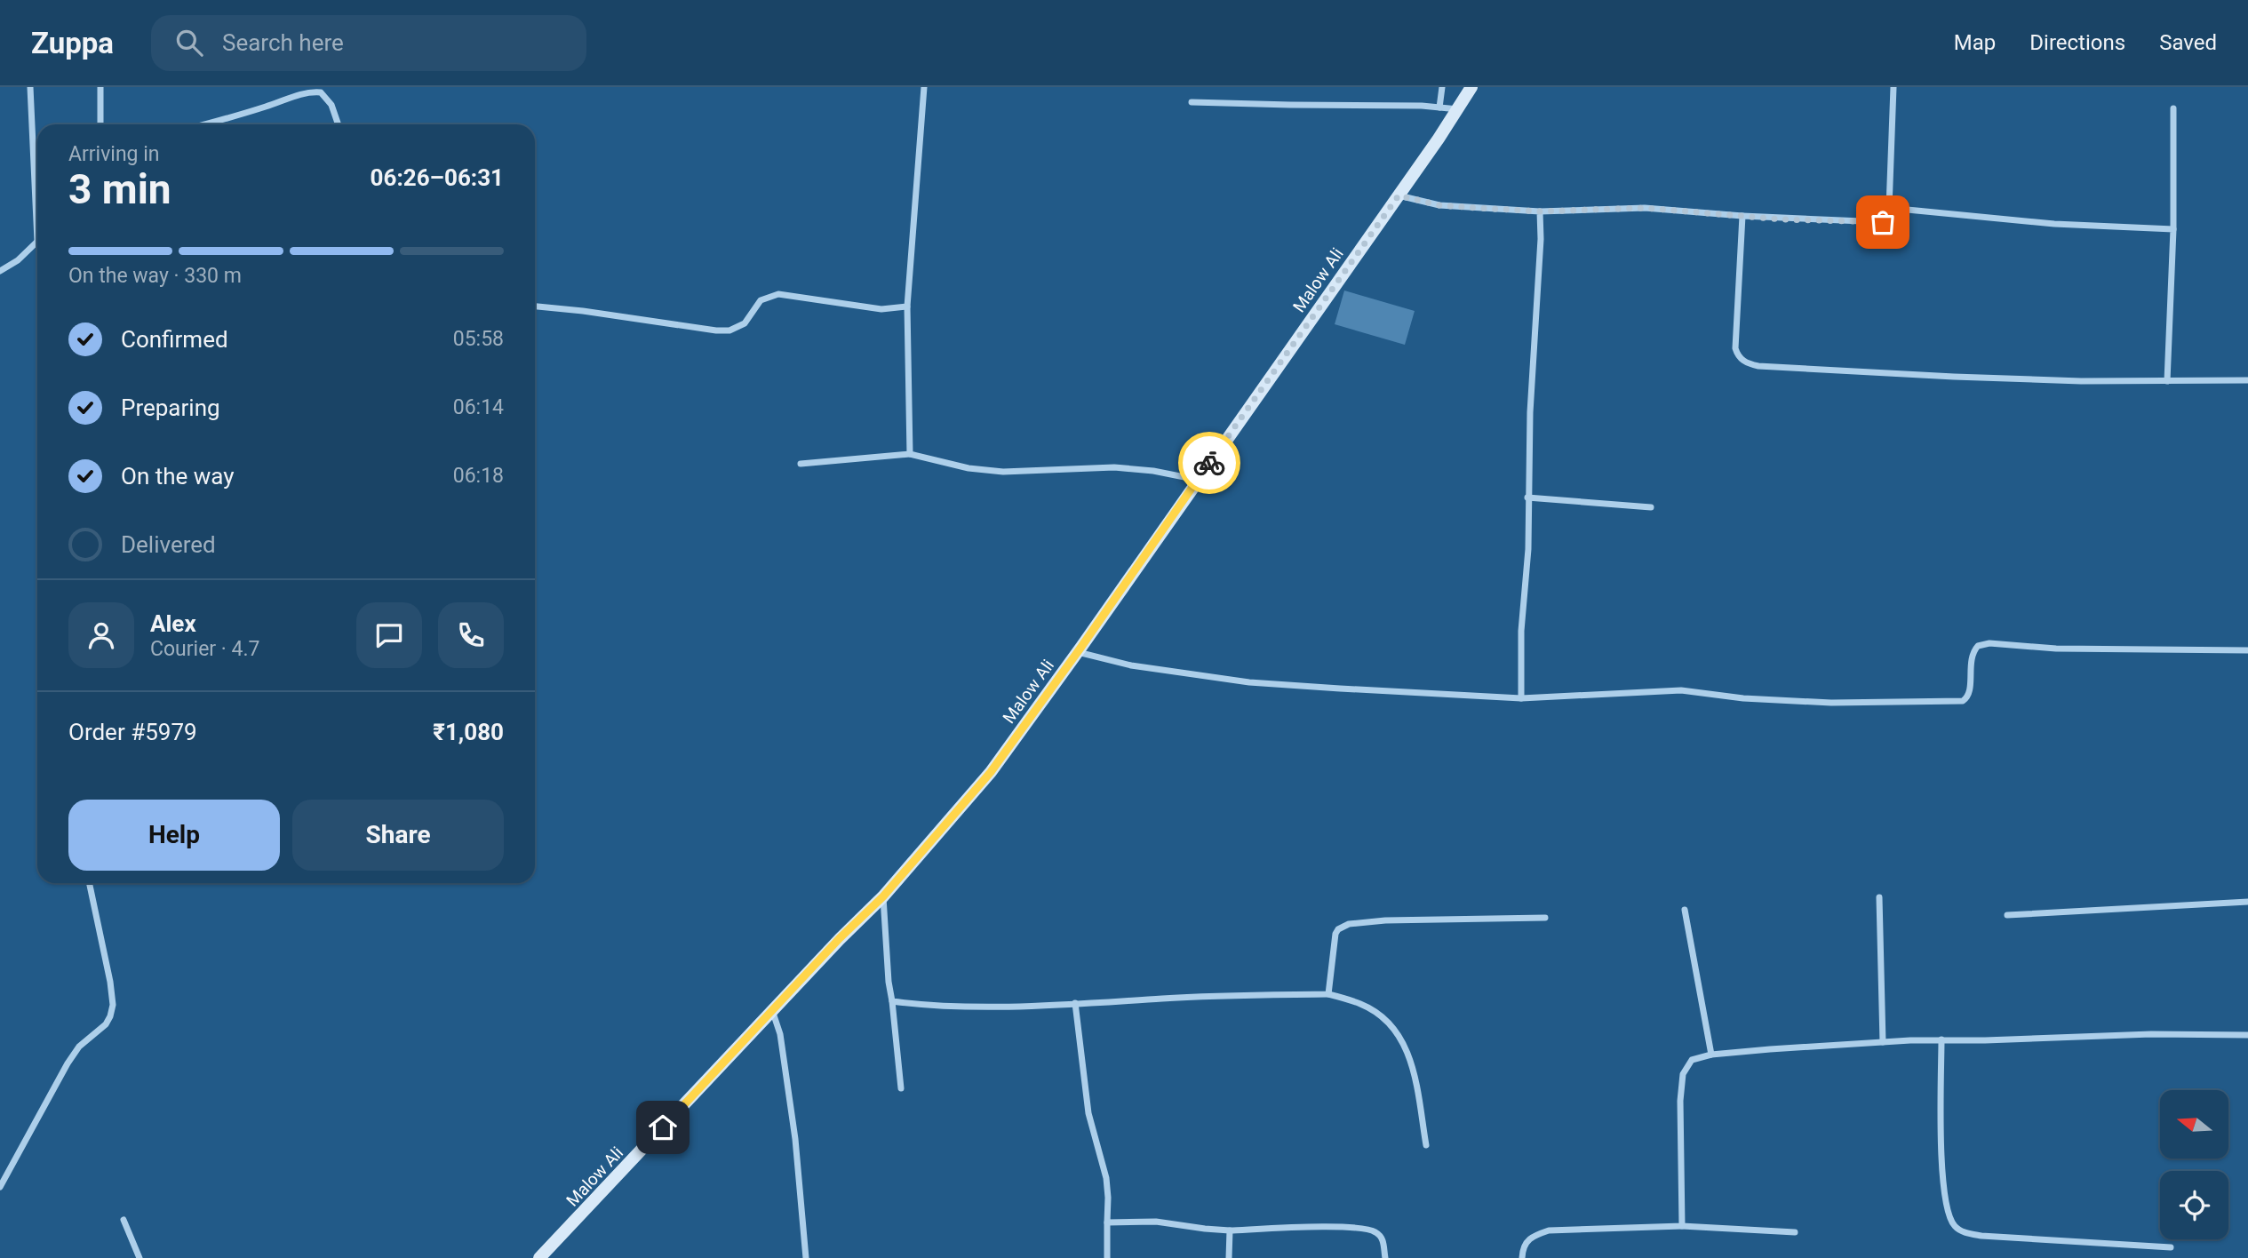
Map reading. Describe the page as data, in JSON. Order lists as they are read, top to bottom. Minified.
{"streets":{"street":["Malow Ali"]},"north":"left","page":{"header":"Zuppa","search":"Search here","nav":["Map","Directions","Saved"],"heading":["3 min","Arriving in","06:26–06:31"],"panel":["Alex","Courier · 4.7","Order #5979","₹1,080"],"bar":"On the way · 330 m","list":[["Confirmed","05:58"],["Preparing","06:14"],["On the way","06:18"],"Delivered"],"buttons":["Help","Share"]}}
